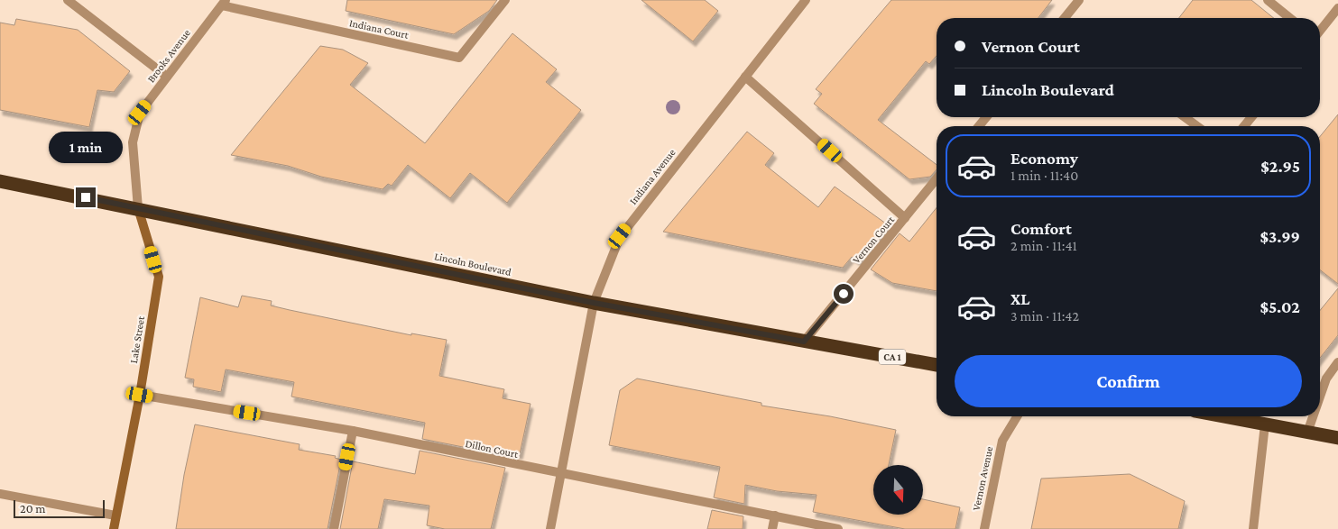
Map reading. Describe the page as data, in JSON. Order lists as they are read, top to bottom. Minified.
{"streets":{"highway":["Lincoln Boulevard","CA 1"],"street":["Indiana Court","Brooks Avenue","Indiana Avenue","Vernon Court","Lake Street","Dillon Court","Vernon Avenue"]},"crossings":[["Indiana Court","Brooks Avenue"],["Brooks Avenue","Lincoln Boulevard"],["Brooks Avenue","Lake Street"],["Indiana Avenue","Lincoln Boulevard"],["Indiana Avenue","Dillon Court"],["Vernon Court","Lincoln Boulevard"],["Lincoln Boulevard","Lake Street"],["Lake Street","Dillon Court"]],"scale_bar":"20 m","north":"bottom","page":{"banner":["Vernon Court","Lincoln Boulevard"],"bubble":"1 min","list":[{"name":"Economy","note":"1 min · 11:40","value":"$2.95"},{"name":"Comfort","note":"2 min · 11:41","value":"$3.99"},{"name":"XL","note":"3 min · 11:42","value":"$5.02"}],"buttons":"Confirm","scale":"20 m"}}
